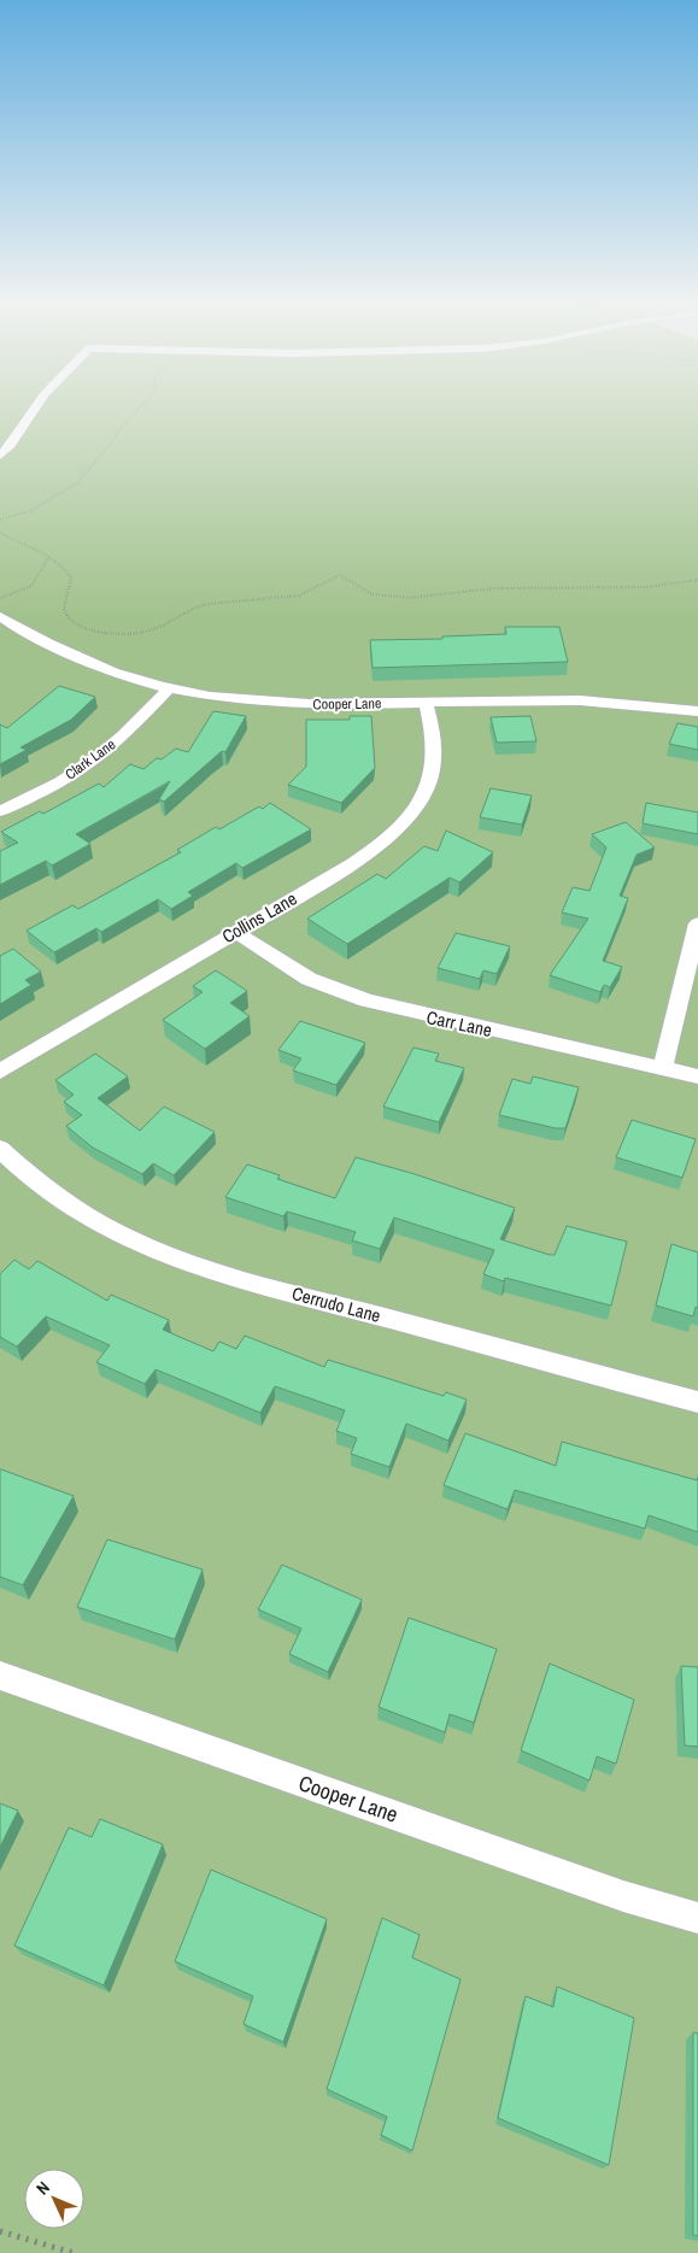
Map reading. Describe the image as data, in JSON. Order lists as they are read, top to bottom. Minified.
{"streets":{"street":["Cooper Lane","Clark Lane","Collins Lane","Carr Lane","Cerrudo Lane"]},"crossings":[["Cooper Lane","Clark Lane"],["Cooper Lane","Collins Lane"],["Collins Lane","Carr Lane"]],"north":"top left"}
